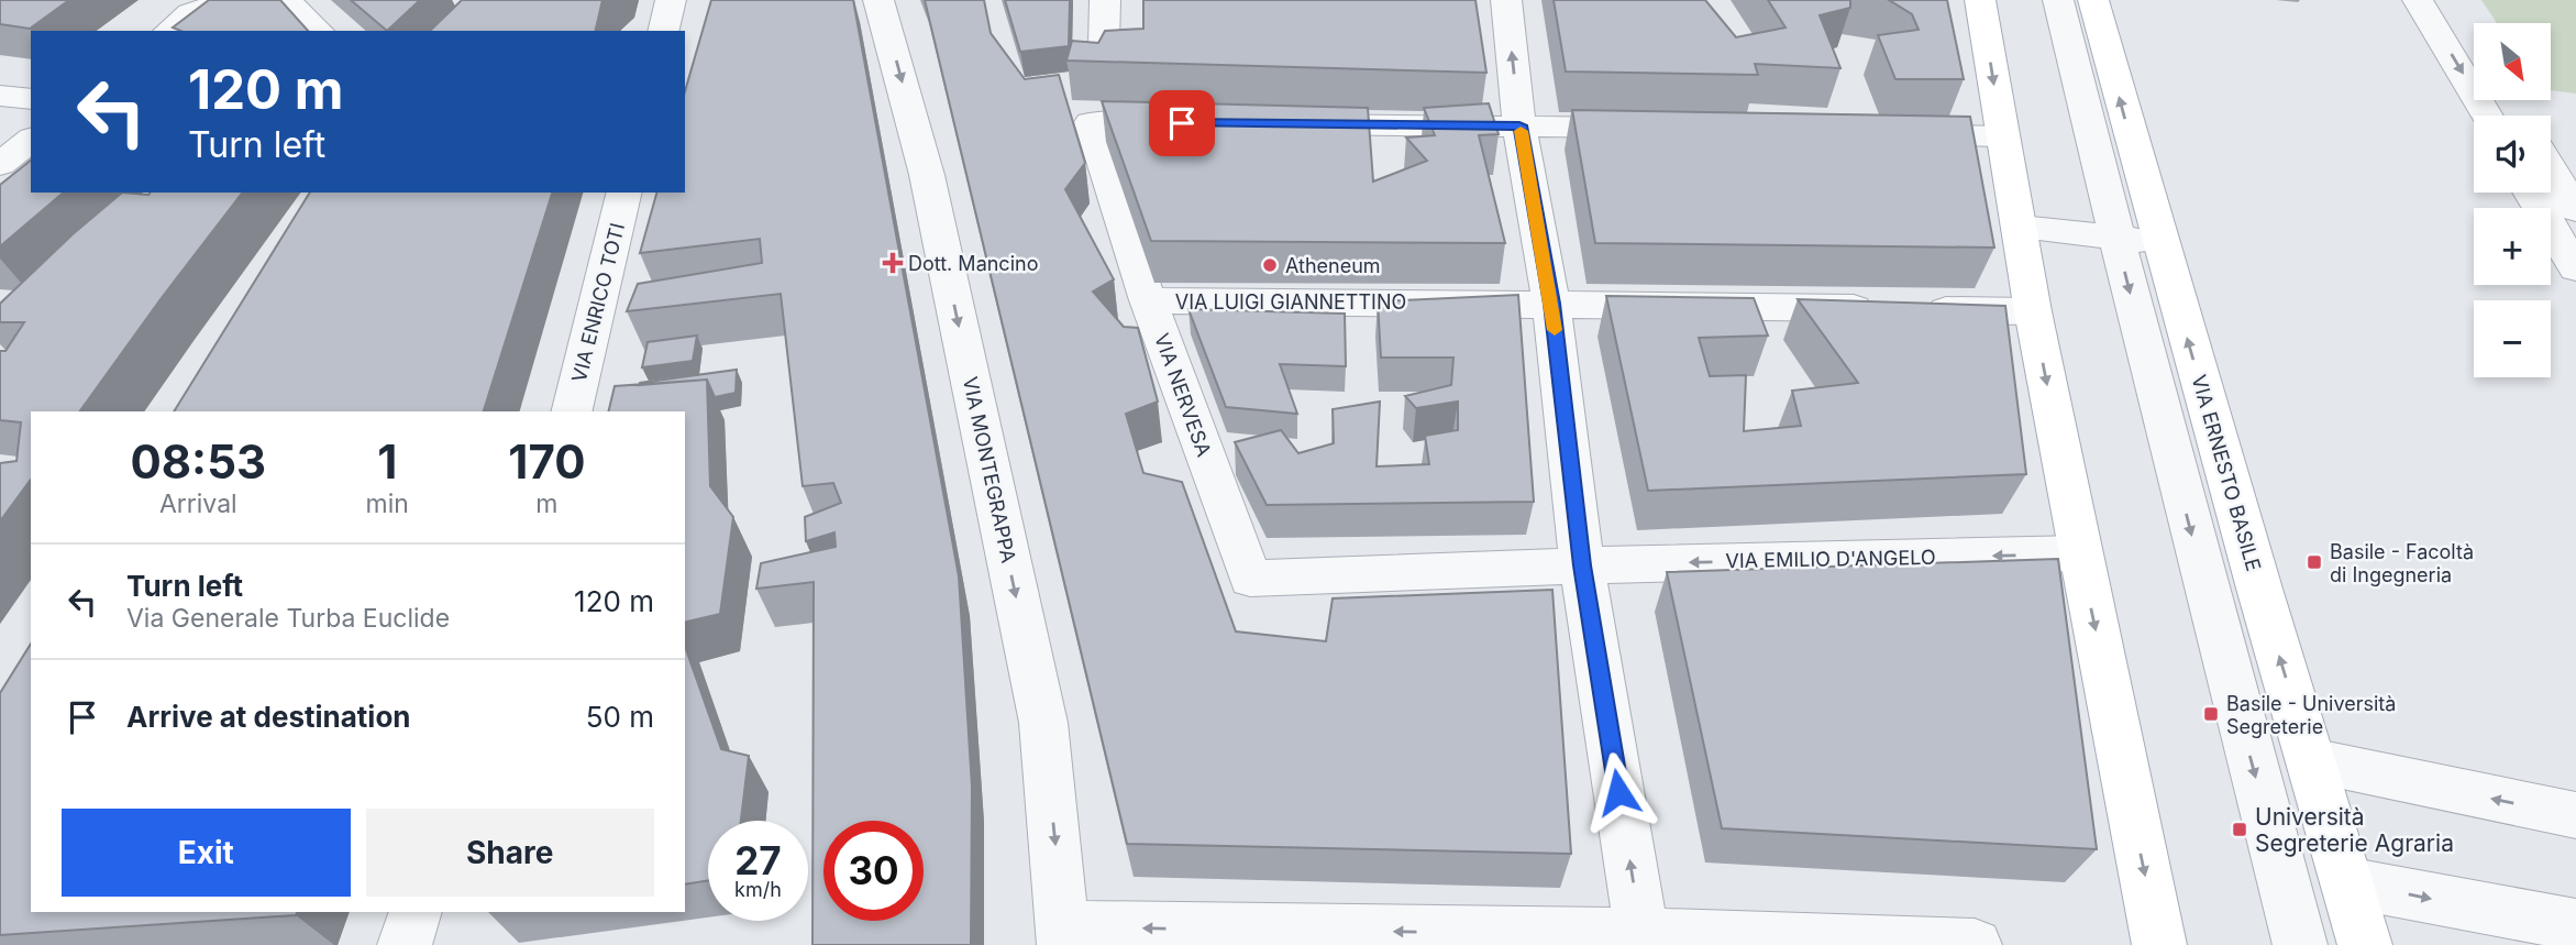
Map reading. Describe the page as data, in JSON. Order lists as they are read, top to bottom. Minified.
{"streets":{"main road":["VIA ERNESTO BASILE"],"street":["VIA LUIGI GIANNETTINO","VIA ENRICO TOTI","VIA NERVESA","VIA MONTEGRAPPA","VIA EMILIO D'ANGELO"]},"crossings":[["VIA LUIGI GIANNETTINO","VIA NERVESA"],["VIA NERVESA","VIA EMILIO D'ANGELO"]],"one_way":["VIA MONTEGRAPPA"],"places":{"health":["Dott. Mancino"],"other":["Atheneum"],"transit":["Basile - Facoltà di Ingegneria","Basile - Università Segreterie","Università Segreterie Agraria"]},"north":"bottom right","page":{"map_buttons":["+","−"],"turn":["120 m","Turn left"],"eta":["08:53","Arrival","1","min","170","m"],"list":[{"name":"Turn left","note":"Via Generale Turba Euclide","value":"120 m"},{"name":"Arrive at destination","value":"50 m"}],"buttons":["Exit","Share"],"speed":"27 km/h","limit":"30"}}
